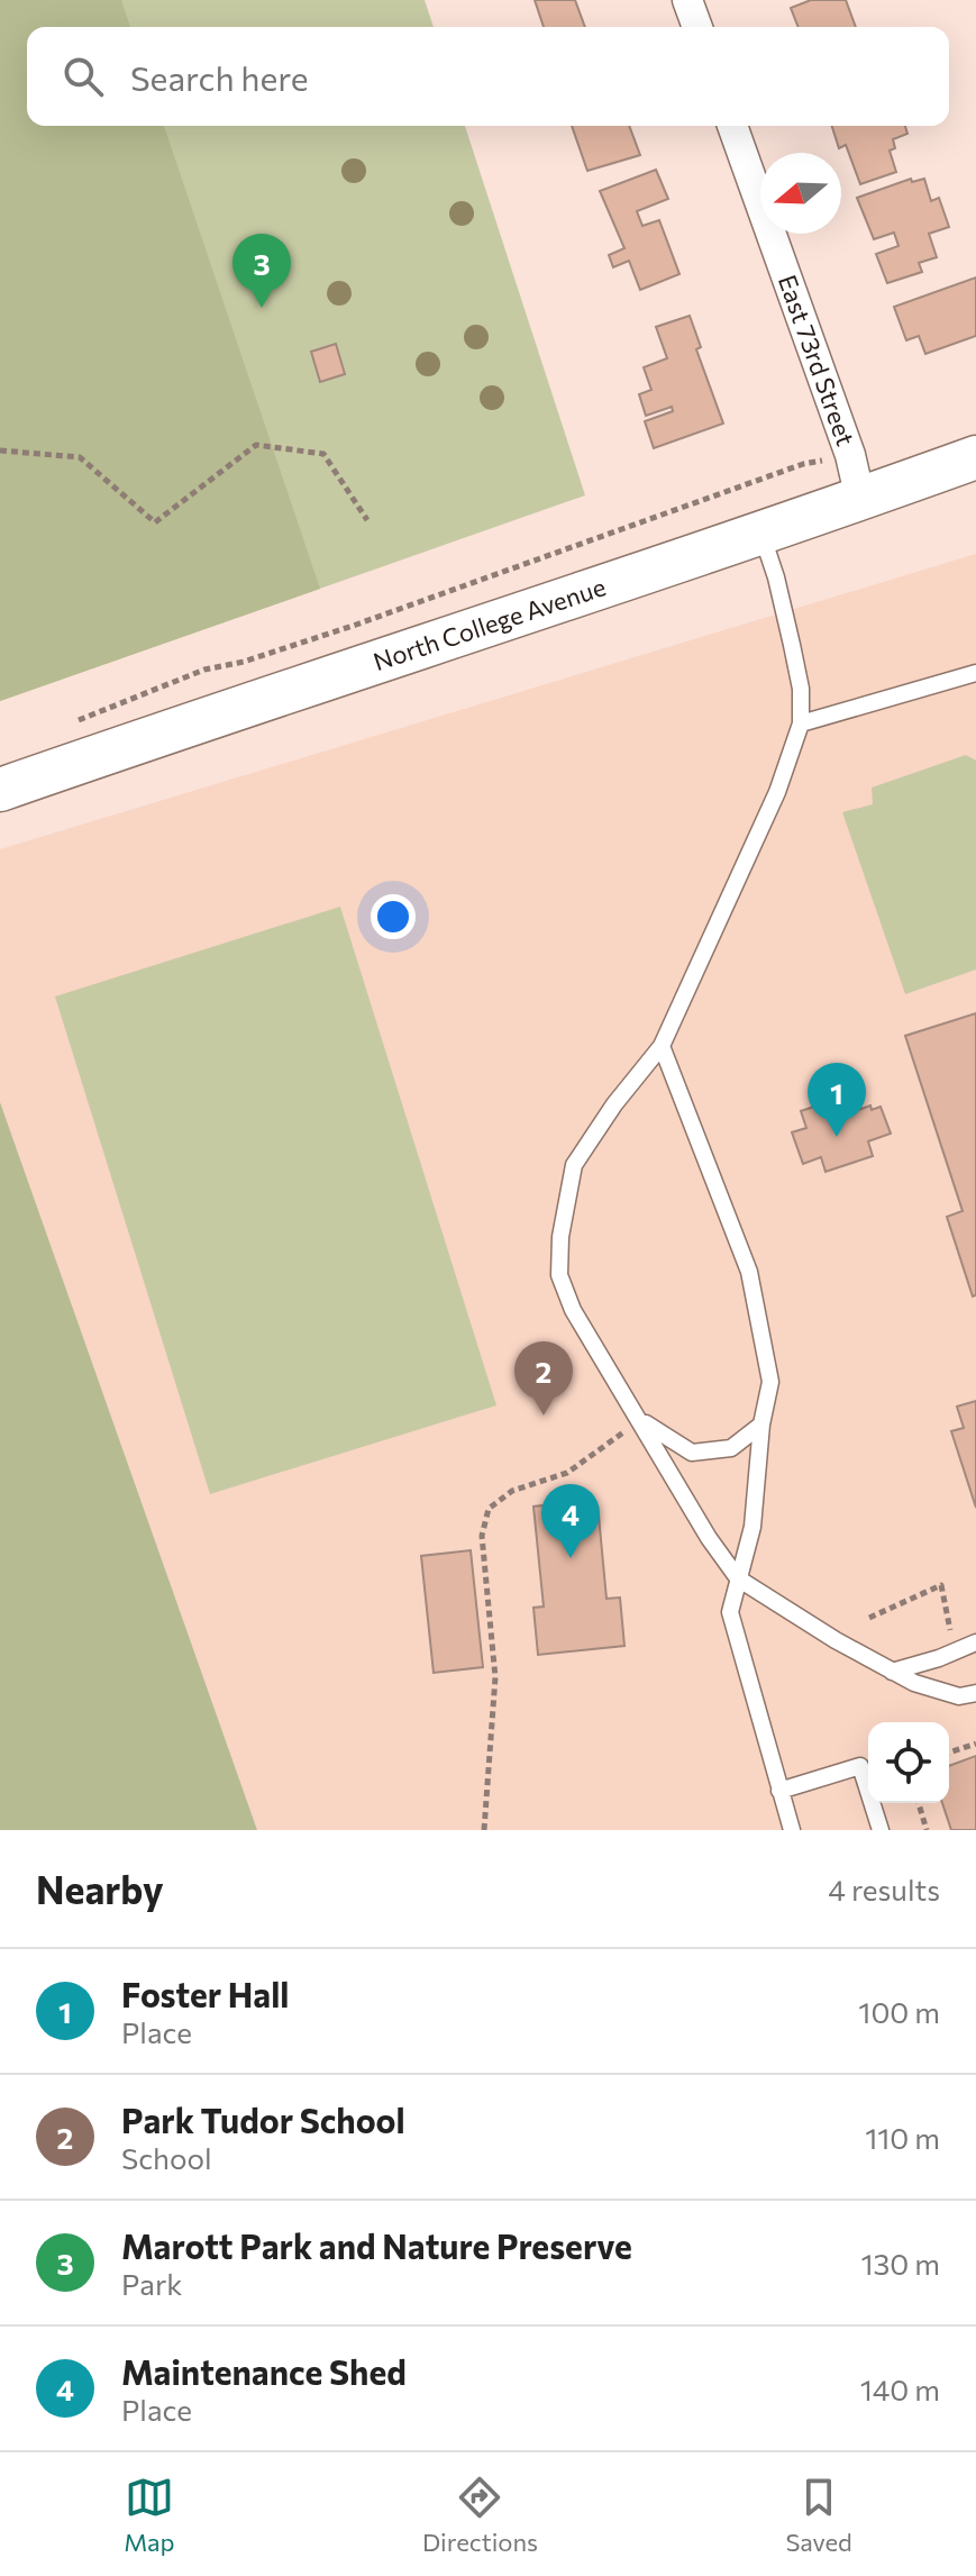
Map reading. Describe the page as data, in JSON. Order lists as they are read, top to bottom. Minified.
{"streets":{"main road":["North College Avenue"],"street":["East 73rd Street"]},"crossings":[["East 73rd Street","North College Avenue"]],"north":"left","page":{"search":"Search here","pins":["3","1","2","4"],"heading":["Nearby","4 results"],"list":[{"mark":"1","name":"Foster Hall","note":"Place","value":"100 m"},{"mark":"2","name":"Park Tudor School","note":"School","value":"110 m"},{"mark":"3","name":"Marott Park and Nature Preserve","note":"Park","value":"130 m"},{"mark":"4","name":"Maintenance Shed","note":"Place","value":"140 m"}],"nav":["Map","Directions","Saved"]}}
